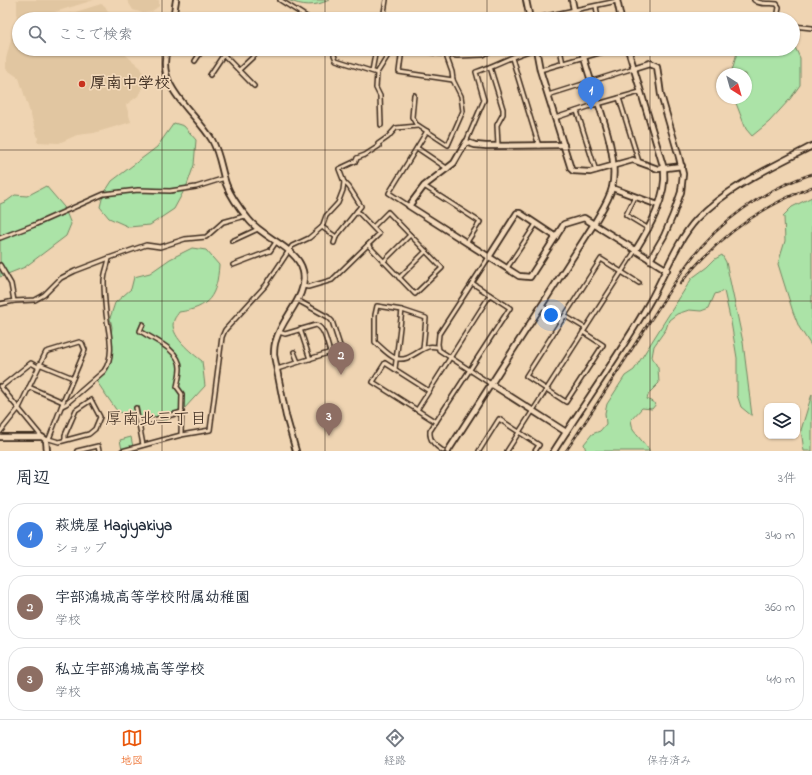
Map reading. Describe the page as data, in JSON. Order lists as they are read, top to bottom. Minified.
{"districts":["厚南北三丁目"],"places":["厚南中学校"],"north":"bottom right","page":{"search":"ここで検索","pins":["1","2","3"],"heading":["周辺","3件"],"list":[{"mark":"1","name":"萩焼屋 Hagiyakiya","note":"ショップ","value":"340 m"},{"mark":"2","name":"宇部鴻城高等学校附属幼稚園","note":"学校","value":"360 m"},{"mark":"3","name":"私立宇部鴻城高等学校","note":"学校","value":"410 m"}],"nav":["地図","経路","保存済み"]}}
